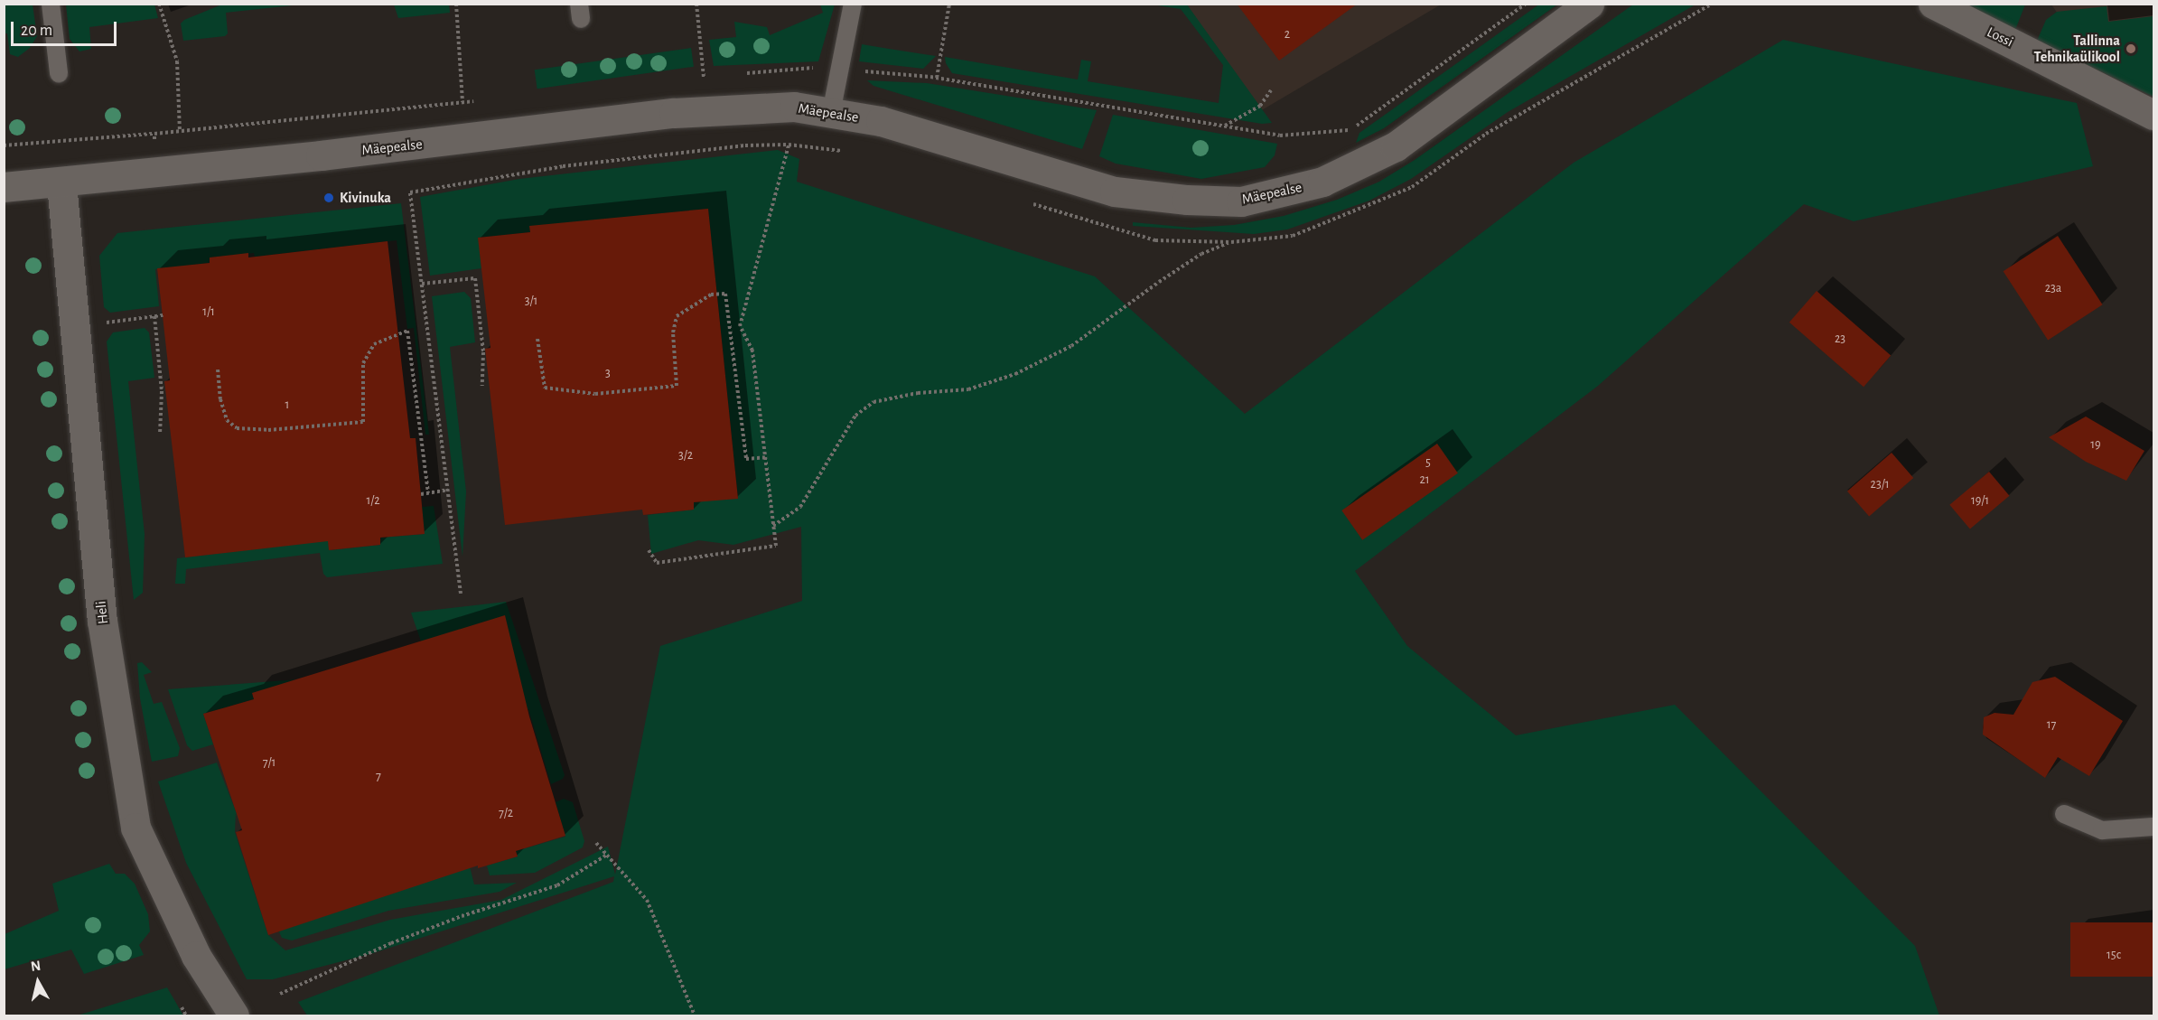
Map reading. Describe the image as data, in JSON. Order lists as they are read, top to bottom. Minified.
{"streets":{"street":["Lossi","Mäepealse","Heli"]},"crossings":[["Mäepealse","Heli"]],"places":["Tallinna Tehnikaülikool","Kivinuka"],"house_numbers":["2","23a","3/1","1/1","23","3","1","19","3/2","5","21","23/1","1/2","19/1","17","7/1","7","7/2","15c"],"scale_bar":"20 m","north":"top"}
